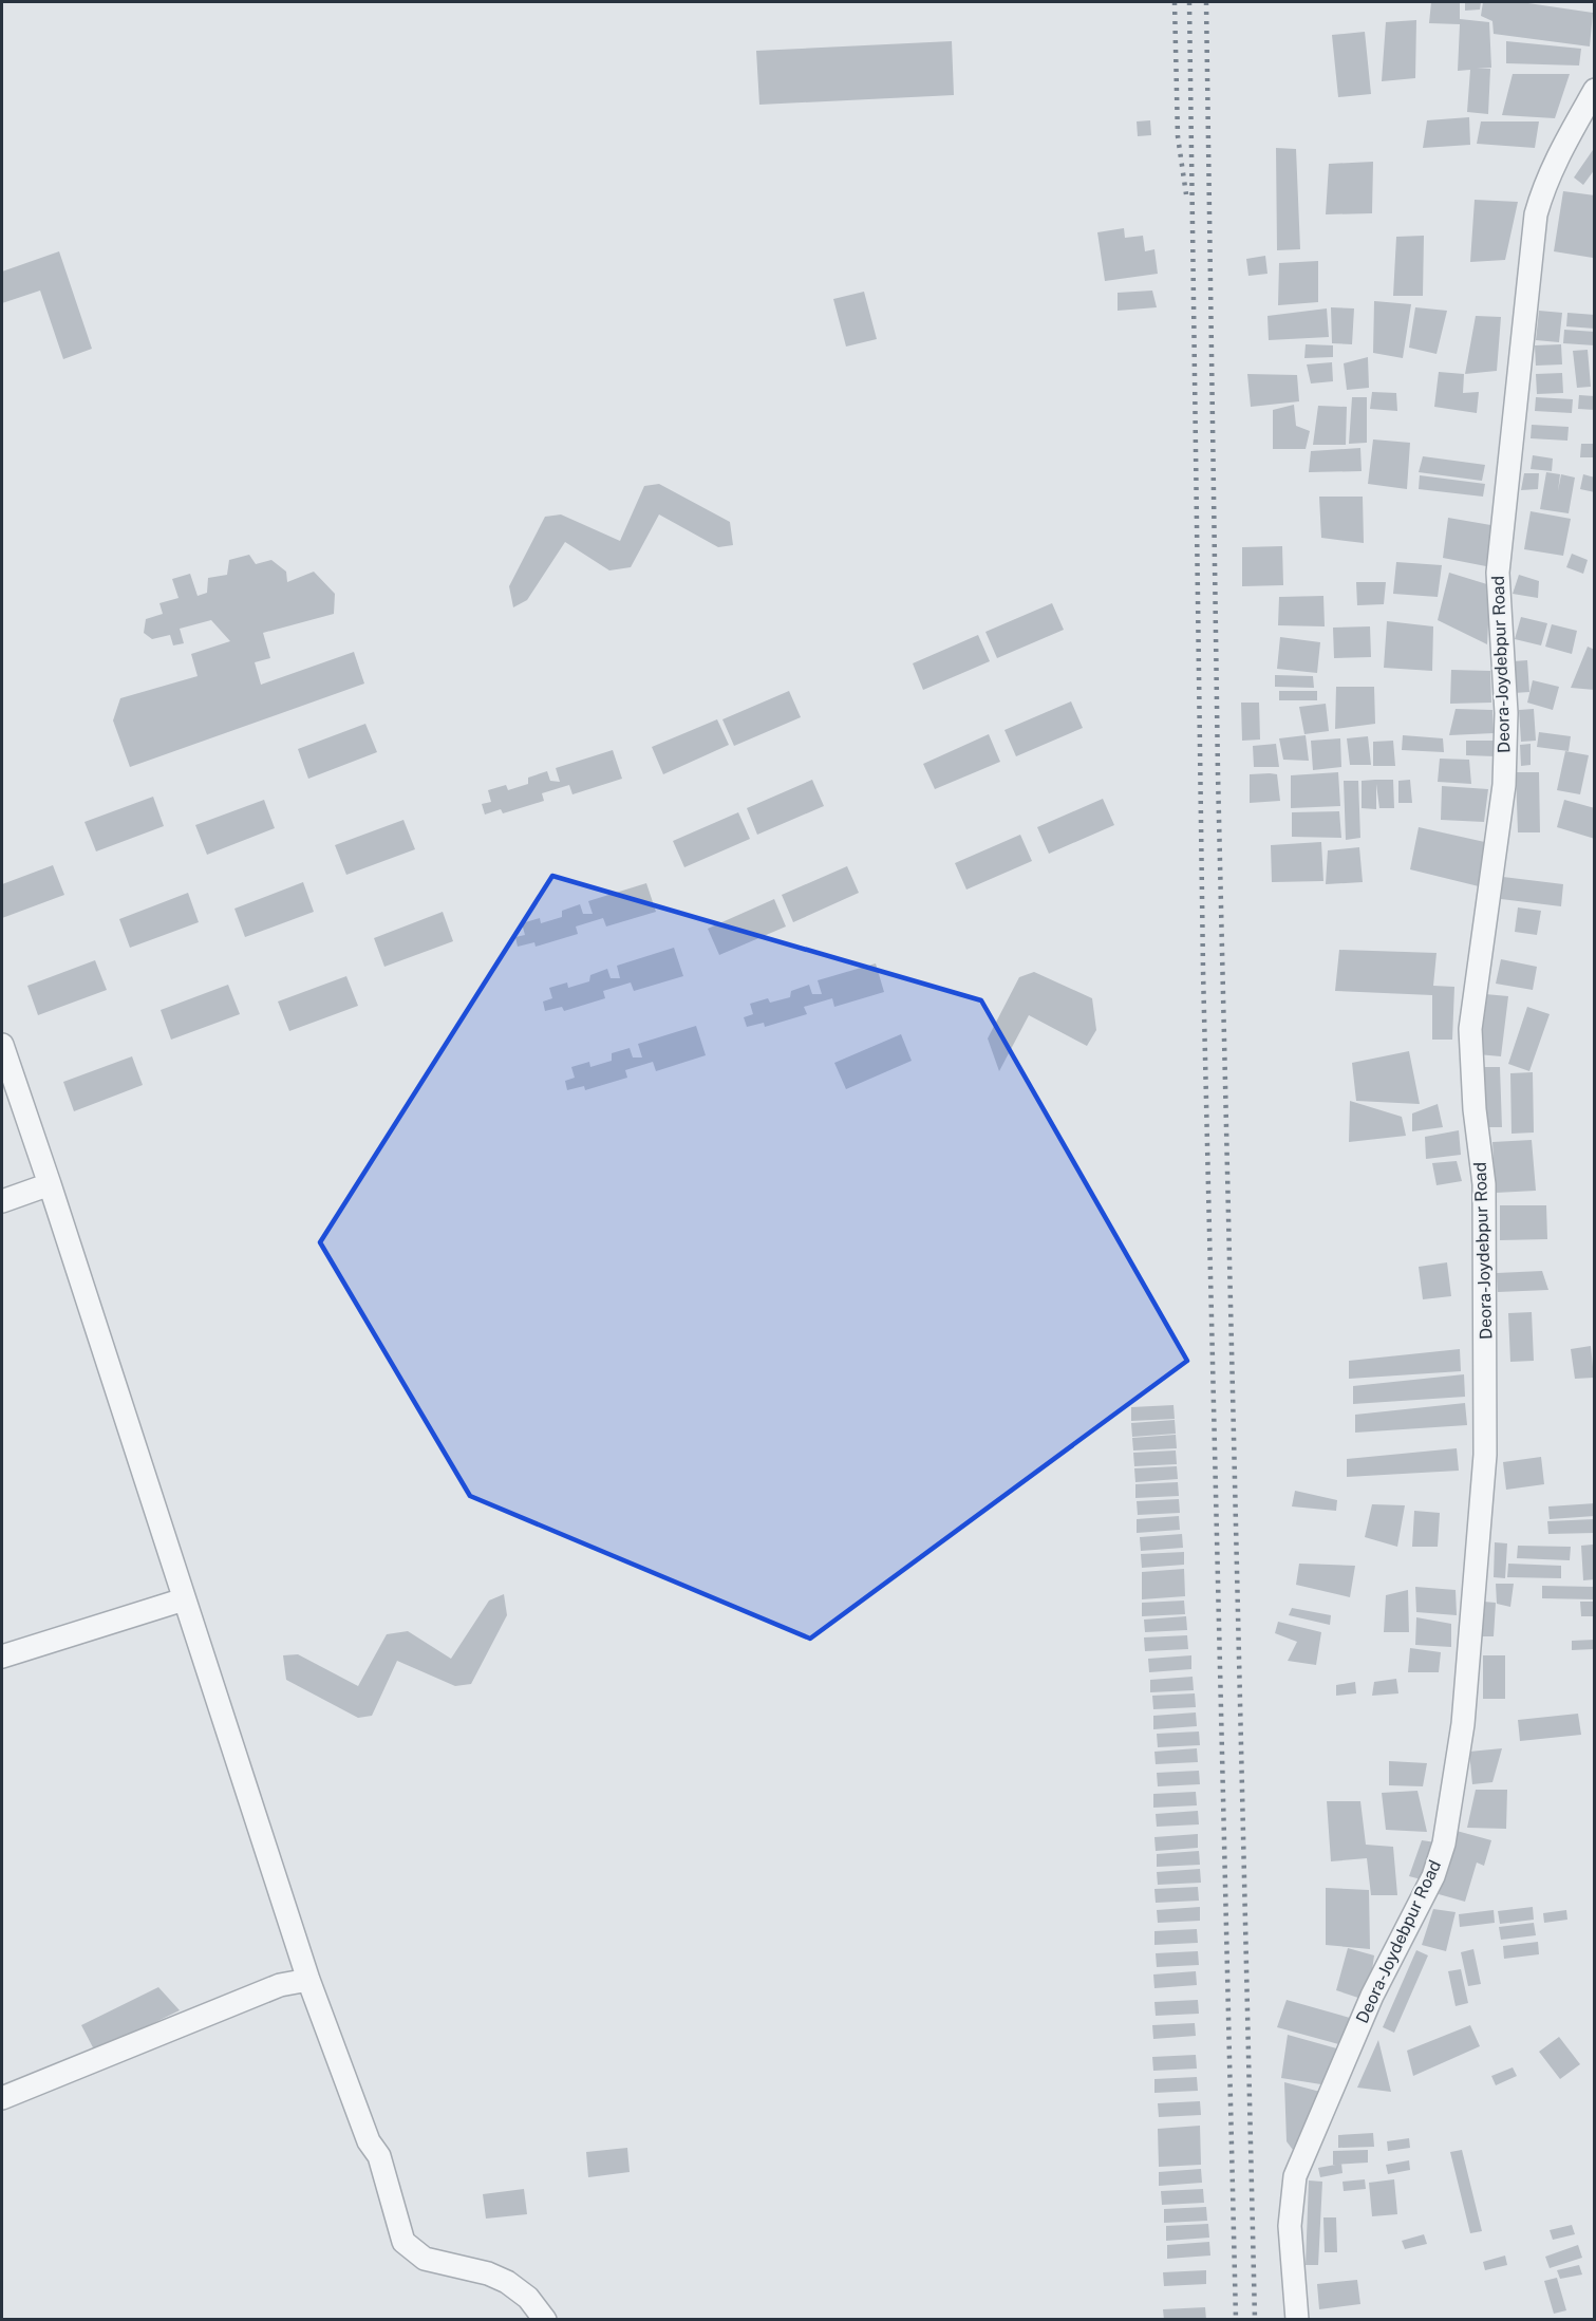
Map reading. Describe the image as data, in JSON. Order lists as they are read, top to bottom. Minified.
{"streets":{"street":["Deora-Joydebpur Road"]}}
